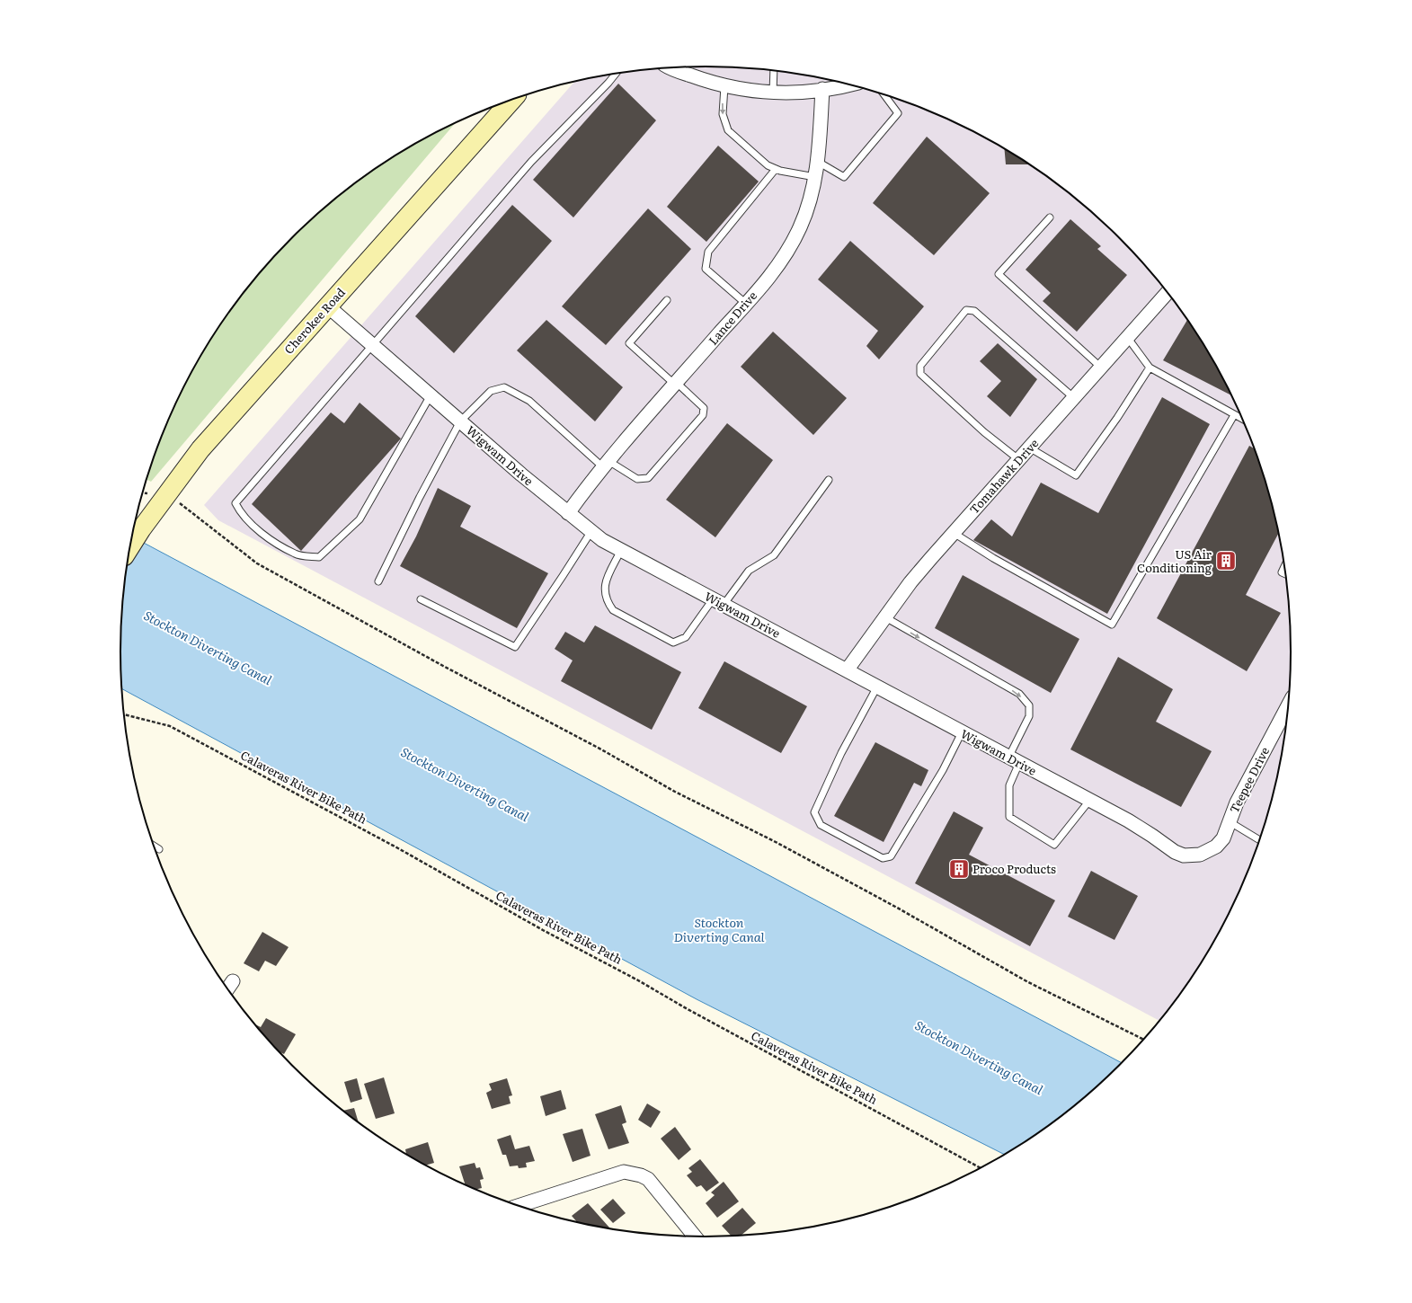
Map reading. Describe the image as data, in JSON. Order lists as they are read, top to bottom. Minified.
{"streets":{"street":["Lance Drive","Cherokee Road","Wigwam Drive","Tomahawk Drive","Teepee Drive"],"path":["Calaveras River Bike Path"]},"crossings":[["Lance Drive","Wigwam Drive"],["Cherokee Road","Wigwam Drive"],["Wigwam Drive","Tomahawk Drive"],["Wigwam Drive","Teepee Drive"]],"water":["Stockton Diverting Canal"],"places":{"building":["US Air Conditioning","Proco Products"]}}
